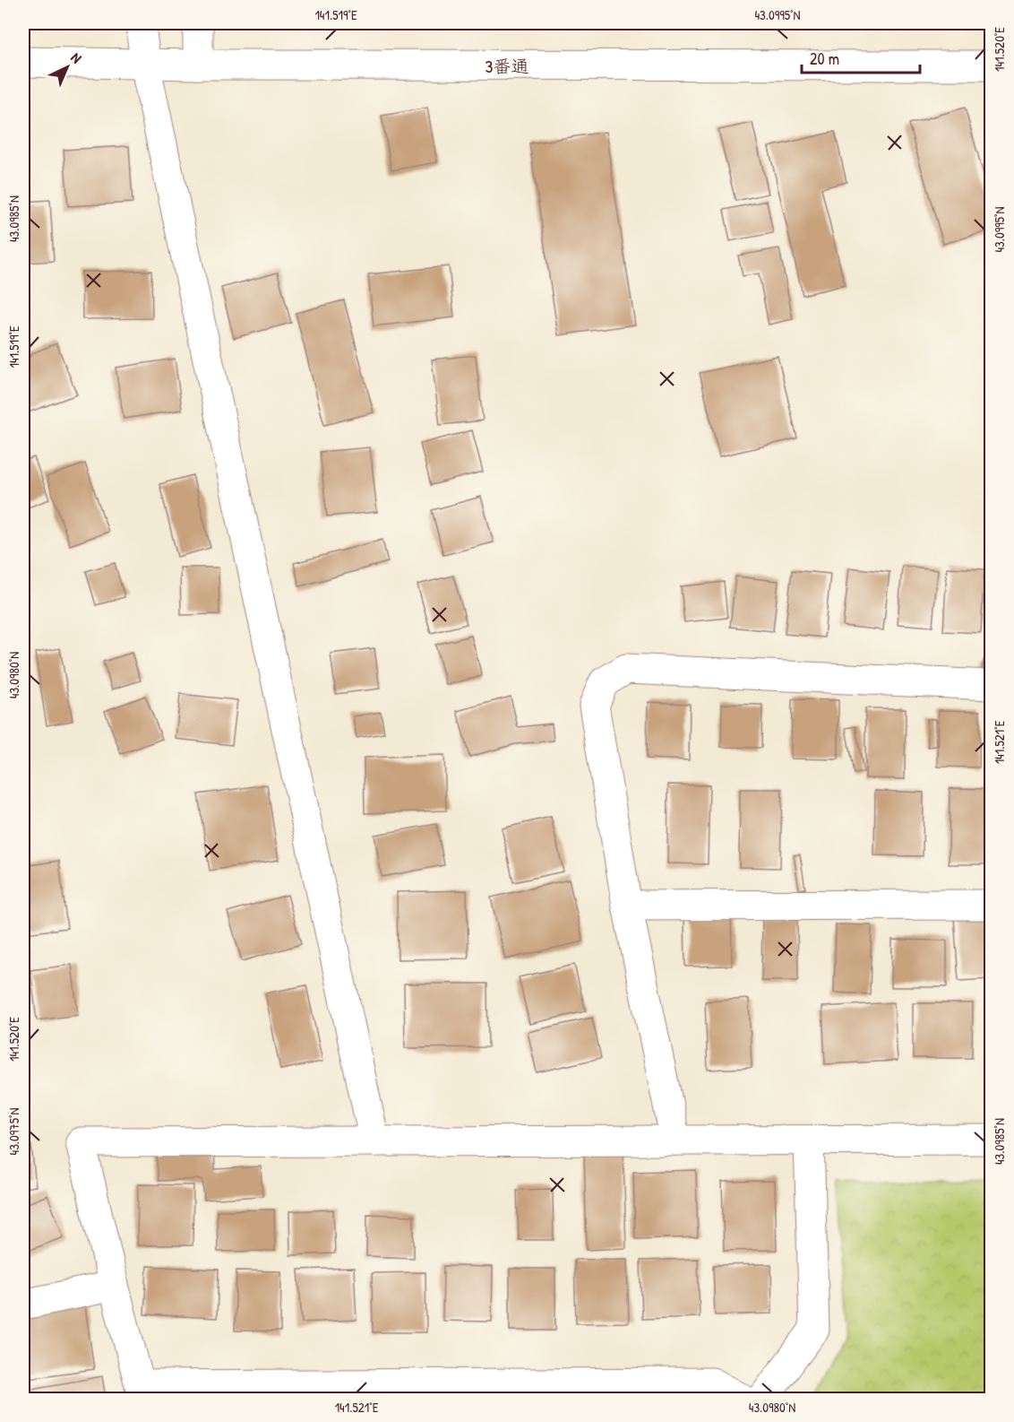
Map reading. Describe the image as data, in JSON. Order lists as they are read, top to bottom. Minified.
{"streets":{"street":["3番通"]},"scale_bar":"20 m","north":"top right","coordinates":["141.519°E","43.0995°N","141.520°E","43.0985°N","43.0980°N","141.521°E","43.0975°N"]}
